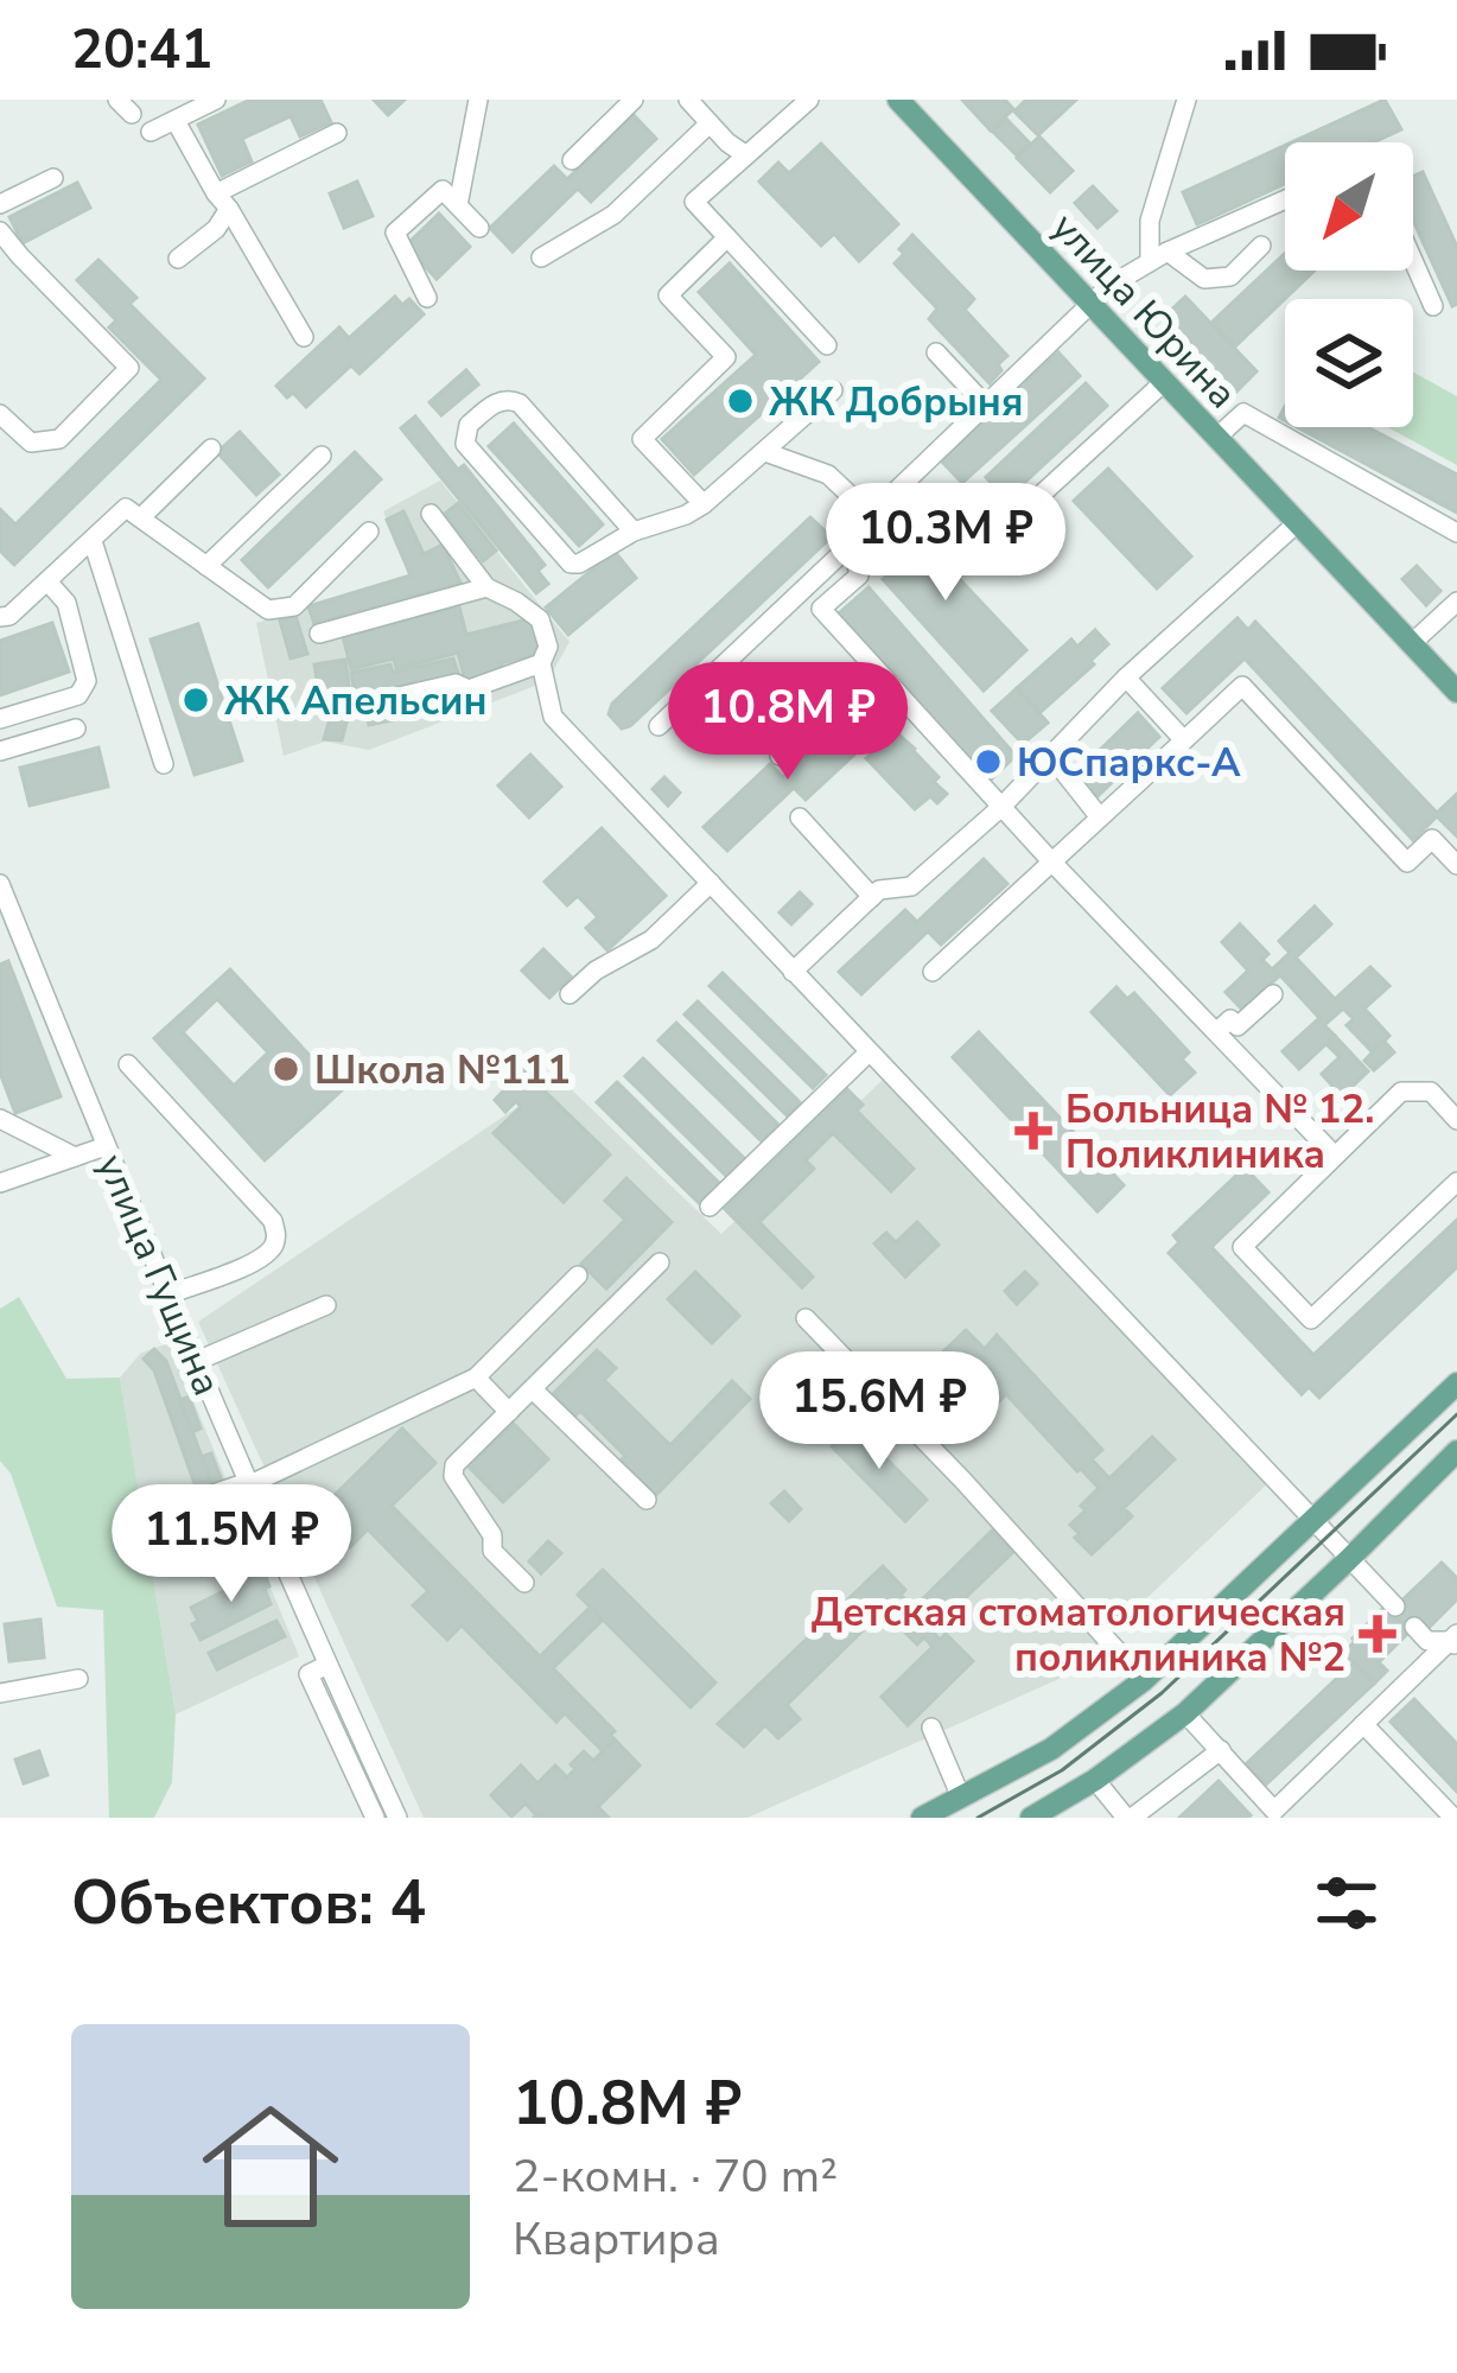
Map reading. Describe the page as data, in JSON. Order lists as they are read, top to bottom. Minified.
{"streets":{"main road":["улица Юрина"],"street":["улица Гущина"]},"places":{"other":["ЖК Добрыня","ЖК Апельсин","ЮСпаркс-А","Школа №111"],"health":["Больница № 12. Поликлиника","Детская стоматологическая поликлиника №2"]},"north":"bottom left","page":{"status":"20:41","price":["10.3M ₽","10.8M ₽","15.6M ₽","11.5M ₽"],"heading":"Объектов: 4","list":[{"name":"10.8M ₽","note":"2-комн. · 70 m² · Квартира"}]}}
